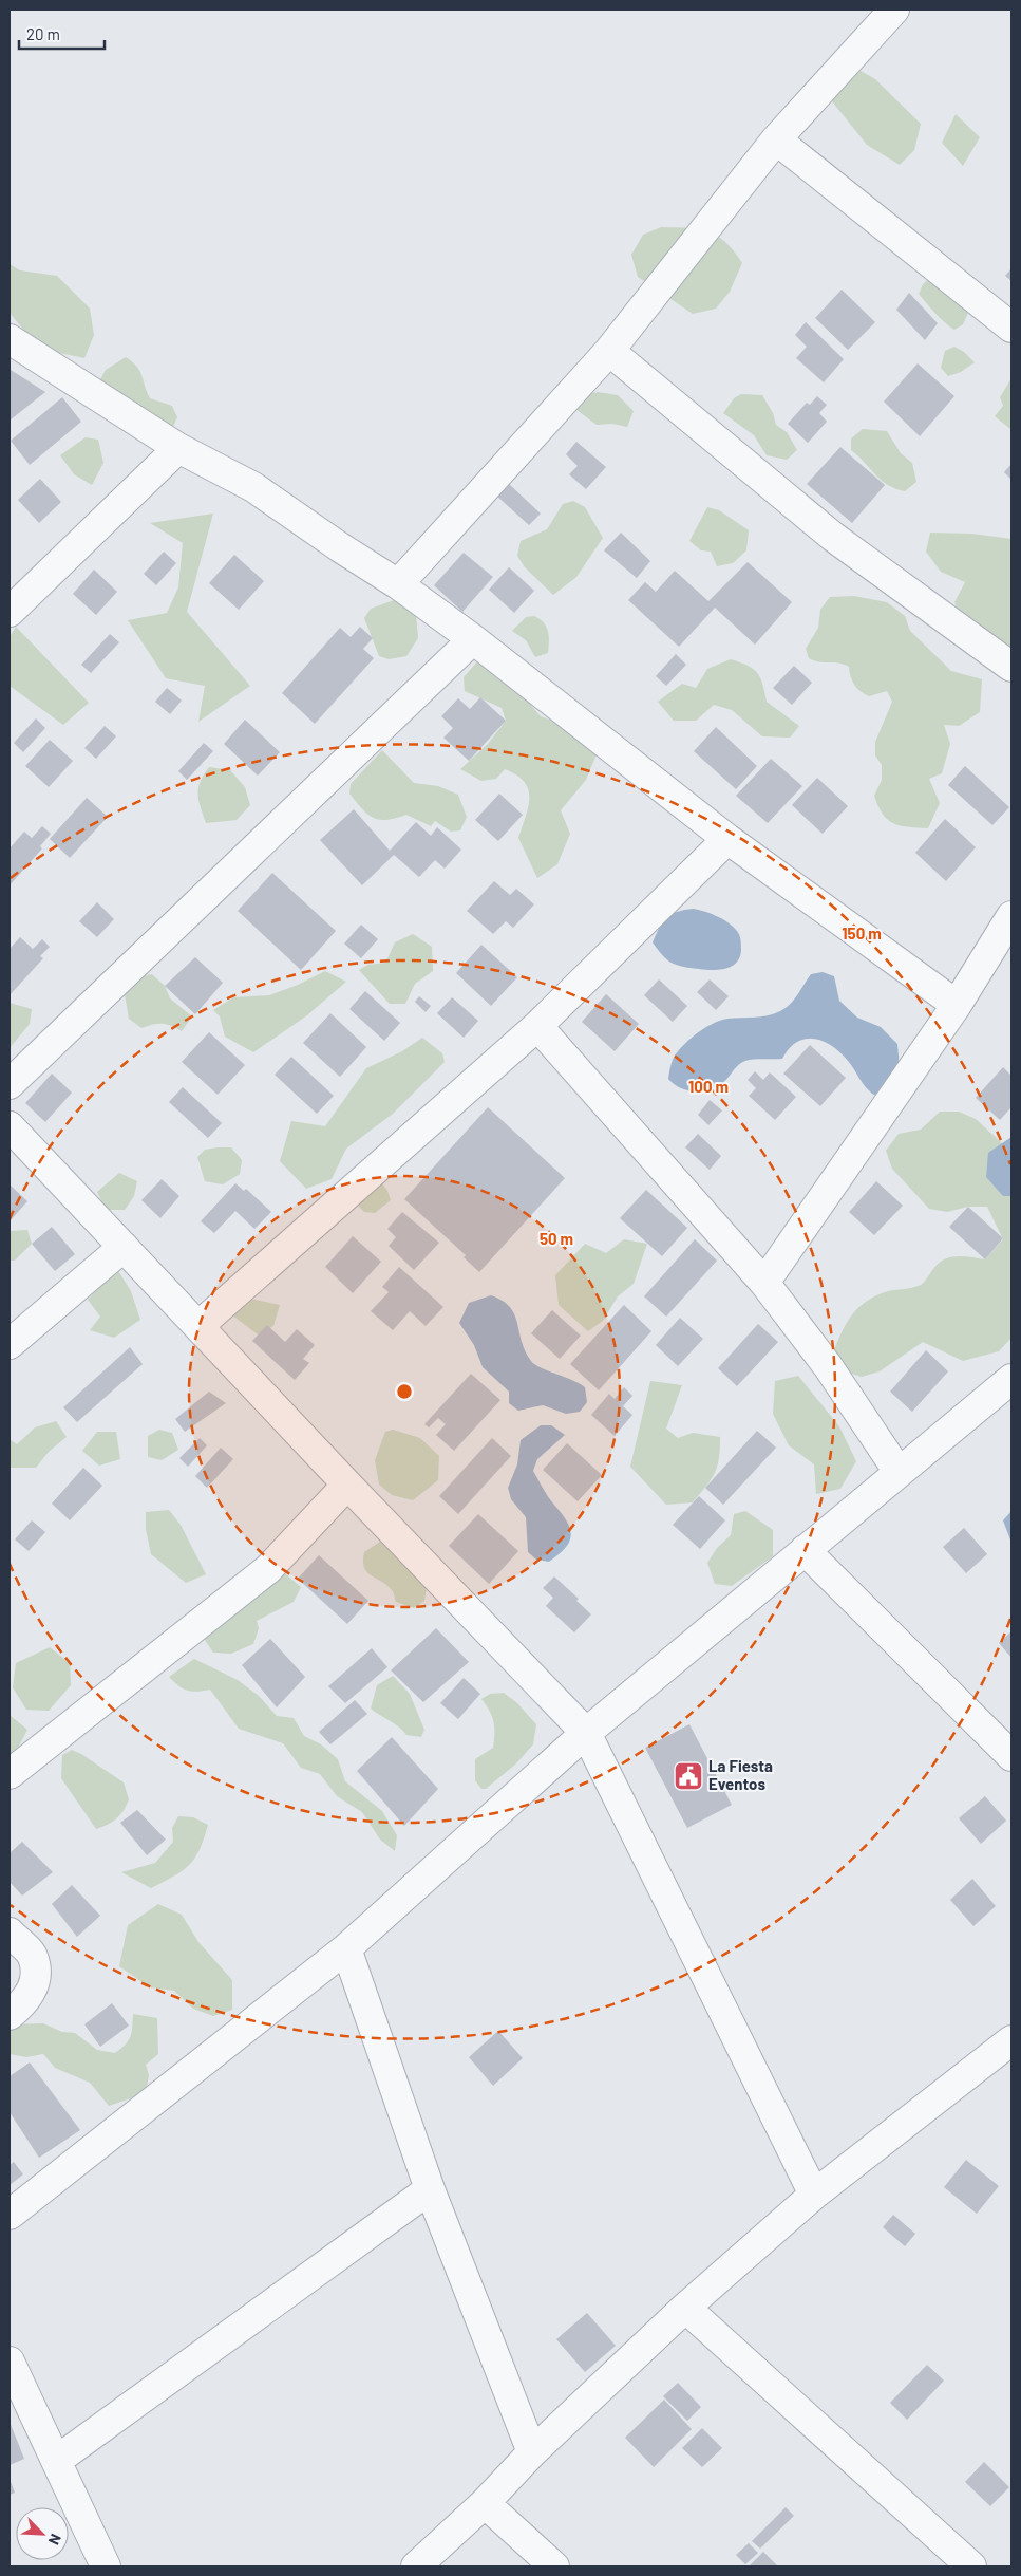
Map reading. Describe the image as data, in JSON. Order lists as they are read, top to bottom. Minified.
{"places":{"public building":["La Fiesta Eventos"]},"scale_bar":"20 m","north":"bottom right","rings":["150 m","100 m","50 m"]}
